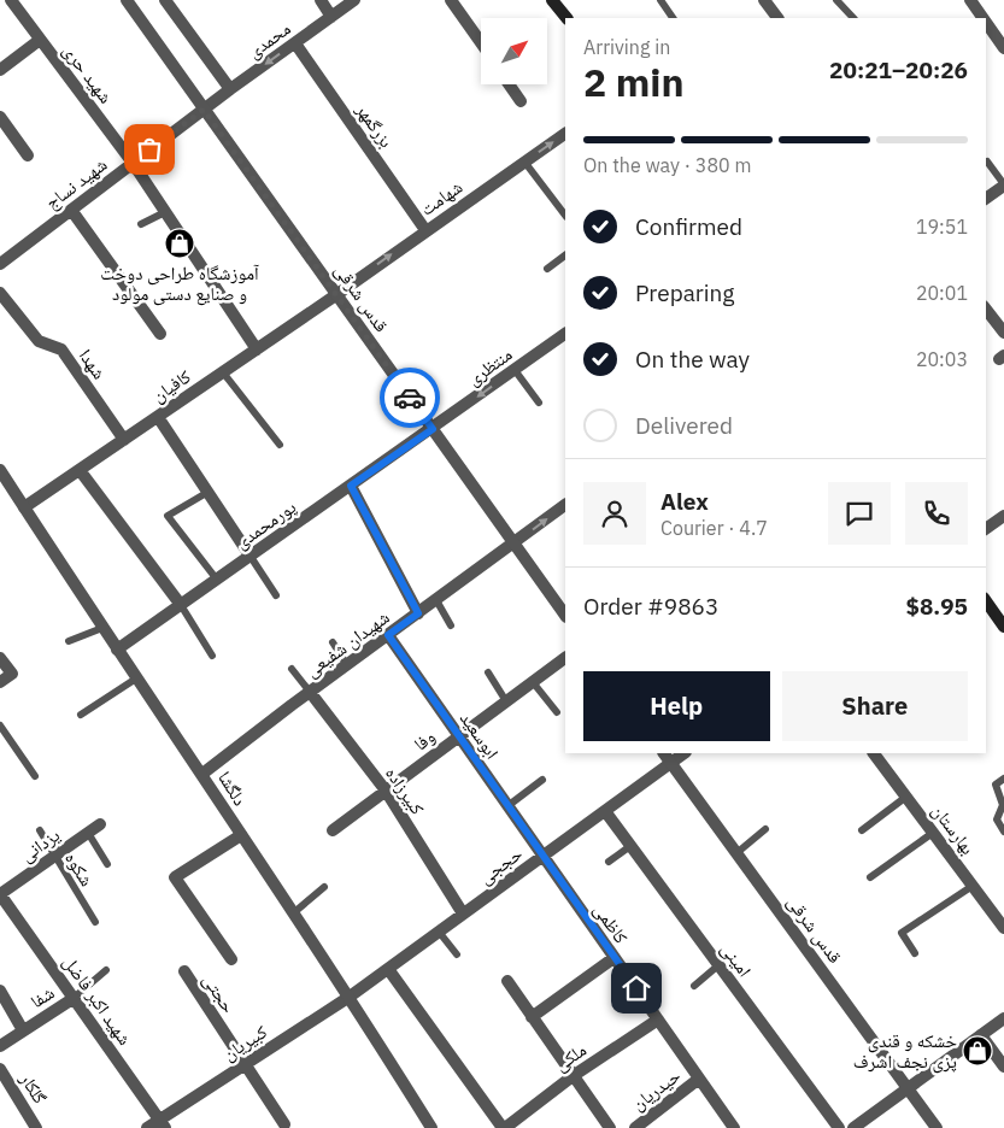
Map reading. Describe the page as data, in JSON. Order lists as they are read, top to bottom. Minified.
{"streets":{"street":["محمدی","شهید حری","بزرگمهر","شهید نساج","شهامت","قدس شرقی","شهدا","منتظری","کافیان","پورمحمدی","شهیدان شفیعی","ابوسعید","وفا","دلگشا","کبیرزاده","بهارستان","یزدانی","حججی","کاظمی","امینی","حجتی","شفا","شهید اکبر فاضل","کبیریان","ملکی","گلکار","حیدریان"],"lane":["شکوه"]},"crossings":[["محمدی","بزرگمهر"],["محمدی","شهید نساج"],["محمدی","قدس شرقی"],["شهید حری","شهید نساج"],["شهید حری","کافیان"],["بزرگمهر","شهامت"],["شهید نساج","قدس شرقی"],["شهامت","قدس شرقی"],["شهامت","کافیان"],["قدس شرقی","منتظری"],["قدس شرقی","کافیان"],["قدس شرقی","پورمحمدی"],["قدس شرقی","شهیدان شفیعی"],["قدس شرقی","حججی"],["شهدا","کافیان"],["منتظری","پورمحمدی"],["کافیان","دلگشا"],["پورمحمدی","دلگشا"],["شهیدان شفیعی","ابوسعید"],["شهیدان شفیعی","دلگشا"],["شهیدان شفیعی","کبیرزاده"],["ابوسعید","وفا"],["ابوسعید","حججی"],["ابوسعید","کاظمی"],["وفا","کبیرزاده"],["دلگشا","حججی"],["دلگشا","کبیریان"],["کبیرزاده","حججی"],["یزدانی","شکوه"],["یزدانی","شهید اکبر فاضل"],["حججی","کاظمی"],["حججی","امینی"],["حججی","کبیریان"],["کاظمی","ملکی"],["کاظمی","حیدریان"],["حجتی","کبیریان"],["شفا","شهید اکبر فاضل"],["شهید اکبر فاضل","کبیریان"]],"one_way":["محمدی","شهامت","منتظری"],"places":{"shop":["آموزشگاه طراحی دوخت و صنایع دستی مولود","خشکه و قندی پزی نجف اشرف"]},"north":"top right","page":{"heading":["2 min","Arriving in","20:21–20:26"],"panel":["Alex","Courier · 4.7","Order #9863","$8.95"],"bar":"On the way · 380 m","list":[["Confirmed","19:51"],["Preparing","20:01"],["On the way","20:03"],"Delivered"],"buttons":["Help","Share"]}}
